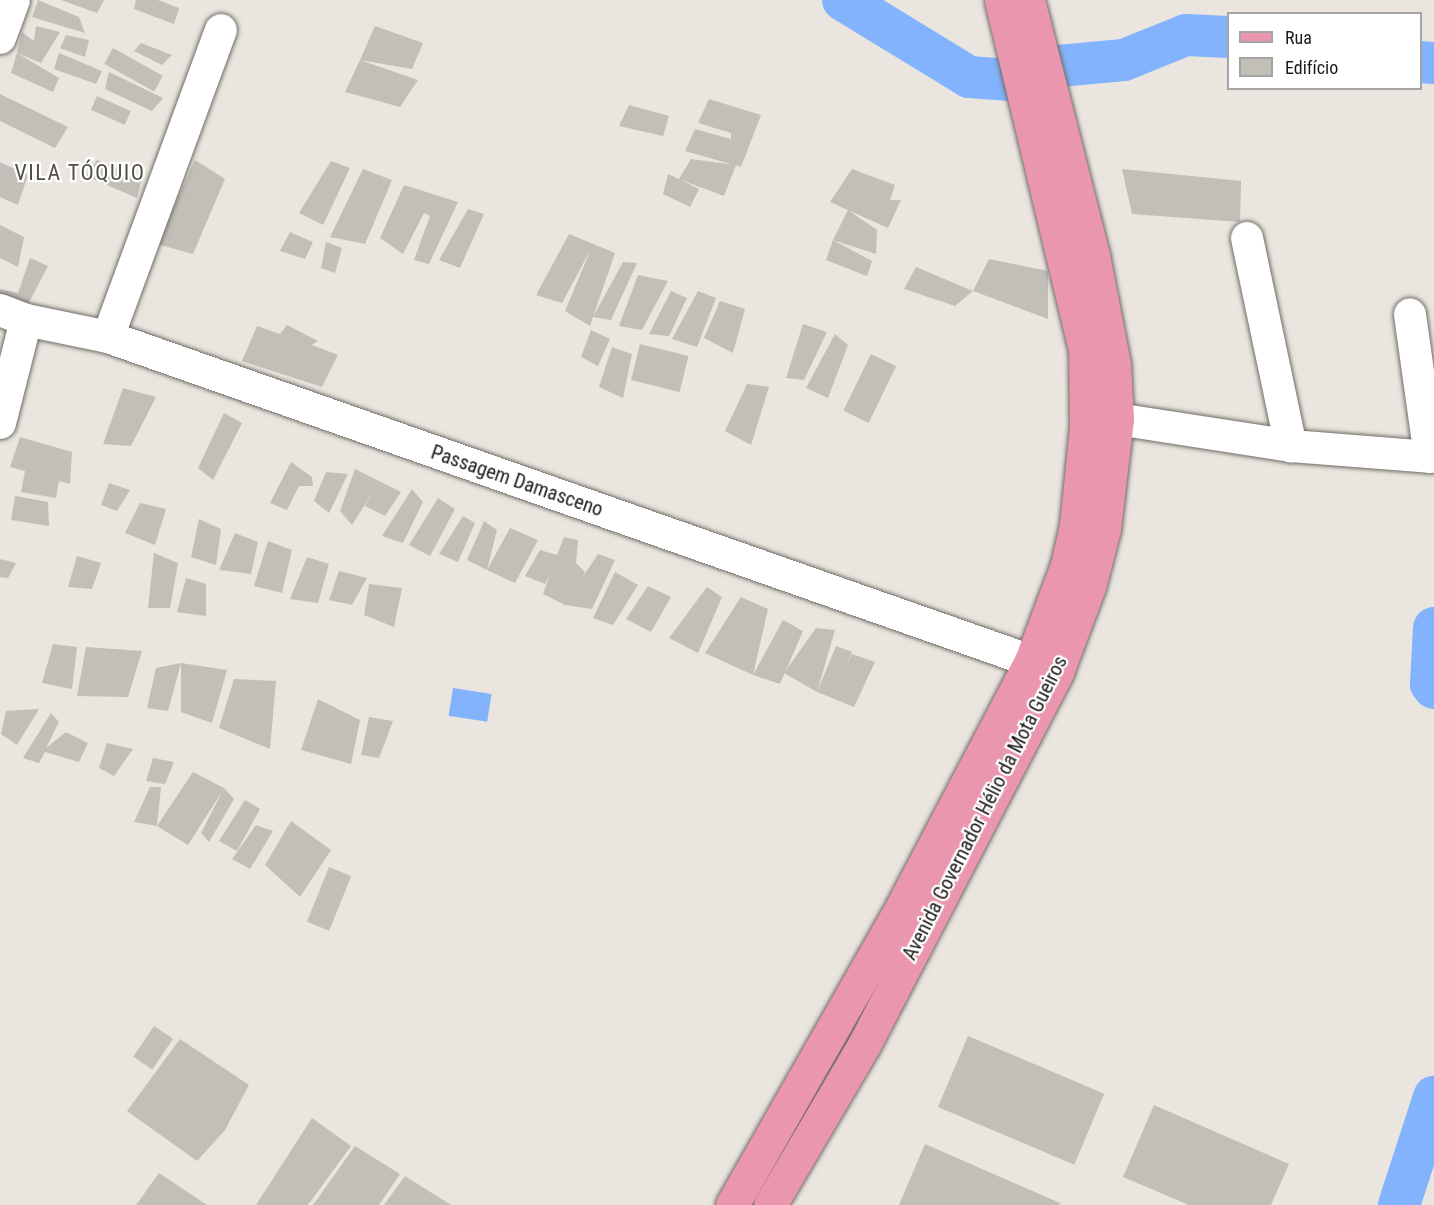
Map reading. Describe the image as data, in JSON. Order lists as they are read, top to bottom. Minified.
{"streets":{"main road":["Avenida Governador Hélio da Mota Gueiros"],"street":["Passagem Damasceno"]},"crossings":[["Passagem Damasceno","Avenida Governador Hélio da Mota Gueiros"]],"districts":["VILA TÓQUIO"],"legend":["Rua","Edifício"]}
